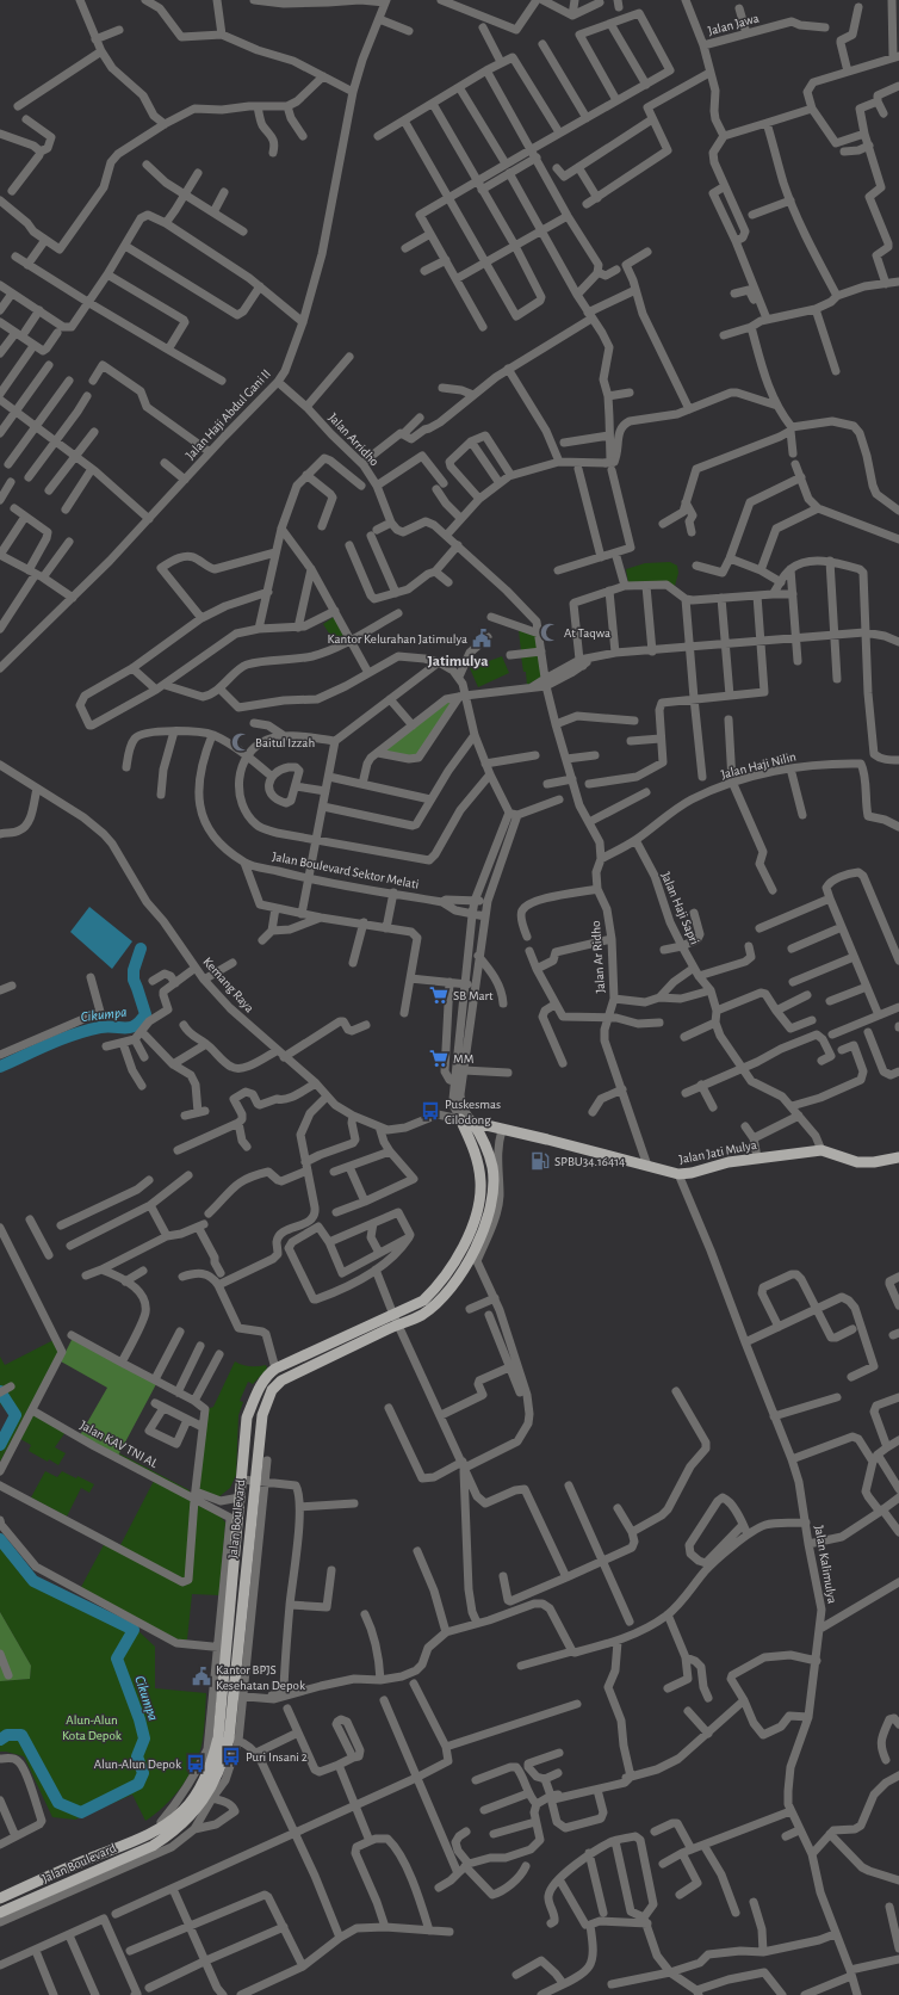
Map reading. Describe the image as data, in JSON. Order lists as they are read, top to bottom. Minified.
{"streets":{"main road":["Jalan Jati Mulya","Jalan Boulevard"],"street":["Jalan Jawa","Jalan Haji Abdul Gani II","Jalan Arridho","Jalan Haji Nilin","Jalan Boulevard Sektor Melati","Jalan Haji Sapri","Jalan Ar Ridho","Kemang Raya","Jalan KAV TNI AL","Jalan Kalimulya"]},"crossings":[["Jalan Haji Abdul Gani II","Jalan Arridho"],["Jalan Haji Nilin","Jalan Haji Sapri"],["Jalan Haji Nilin","Jalan Ar Ridho"],["Jalan Ar Ridho","Jalan Jati Mulya"],["Kemang Raya","Jalan Jati Mulya"],["Kemang Raya","Jalan Boulevard"],["Jalan Jati Mulya","Jalan Boulevard"],["Jalan Jati Mulya","Jalan Kalimulya"]],"districts":["Jatimulya"],"water":["Cikumpa"],"parks":["Alun-Alun Kota Depok"],"places":{"mosque":["At Taqwa","Baitul Izzah"],"public building":["Kantor Kelurahan Jatimulya","Kantor BPJS Kesehatan Depok"],"supermarket":["SB Mart","MM"],"bus stop":["Puskesmas Cilodong","Puri Insani 2","Alun-Alun Depok"],"fuel station":["SPBU34.16414"]}}
